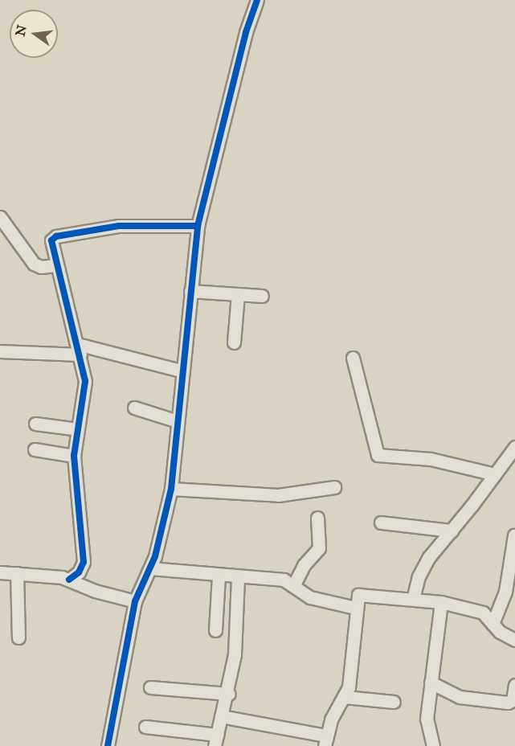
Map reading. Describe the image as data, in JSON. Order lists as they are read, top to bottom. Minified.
{"north":"left"}
